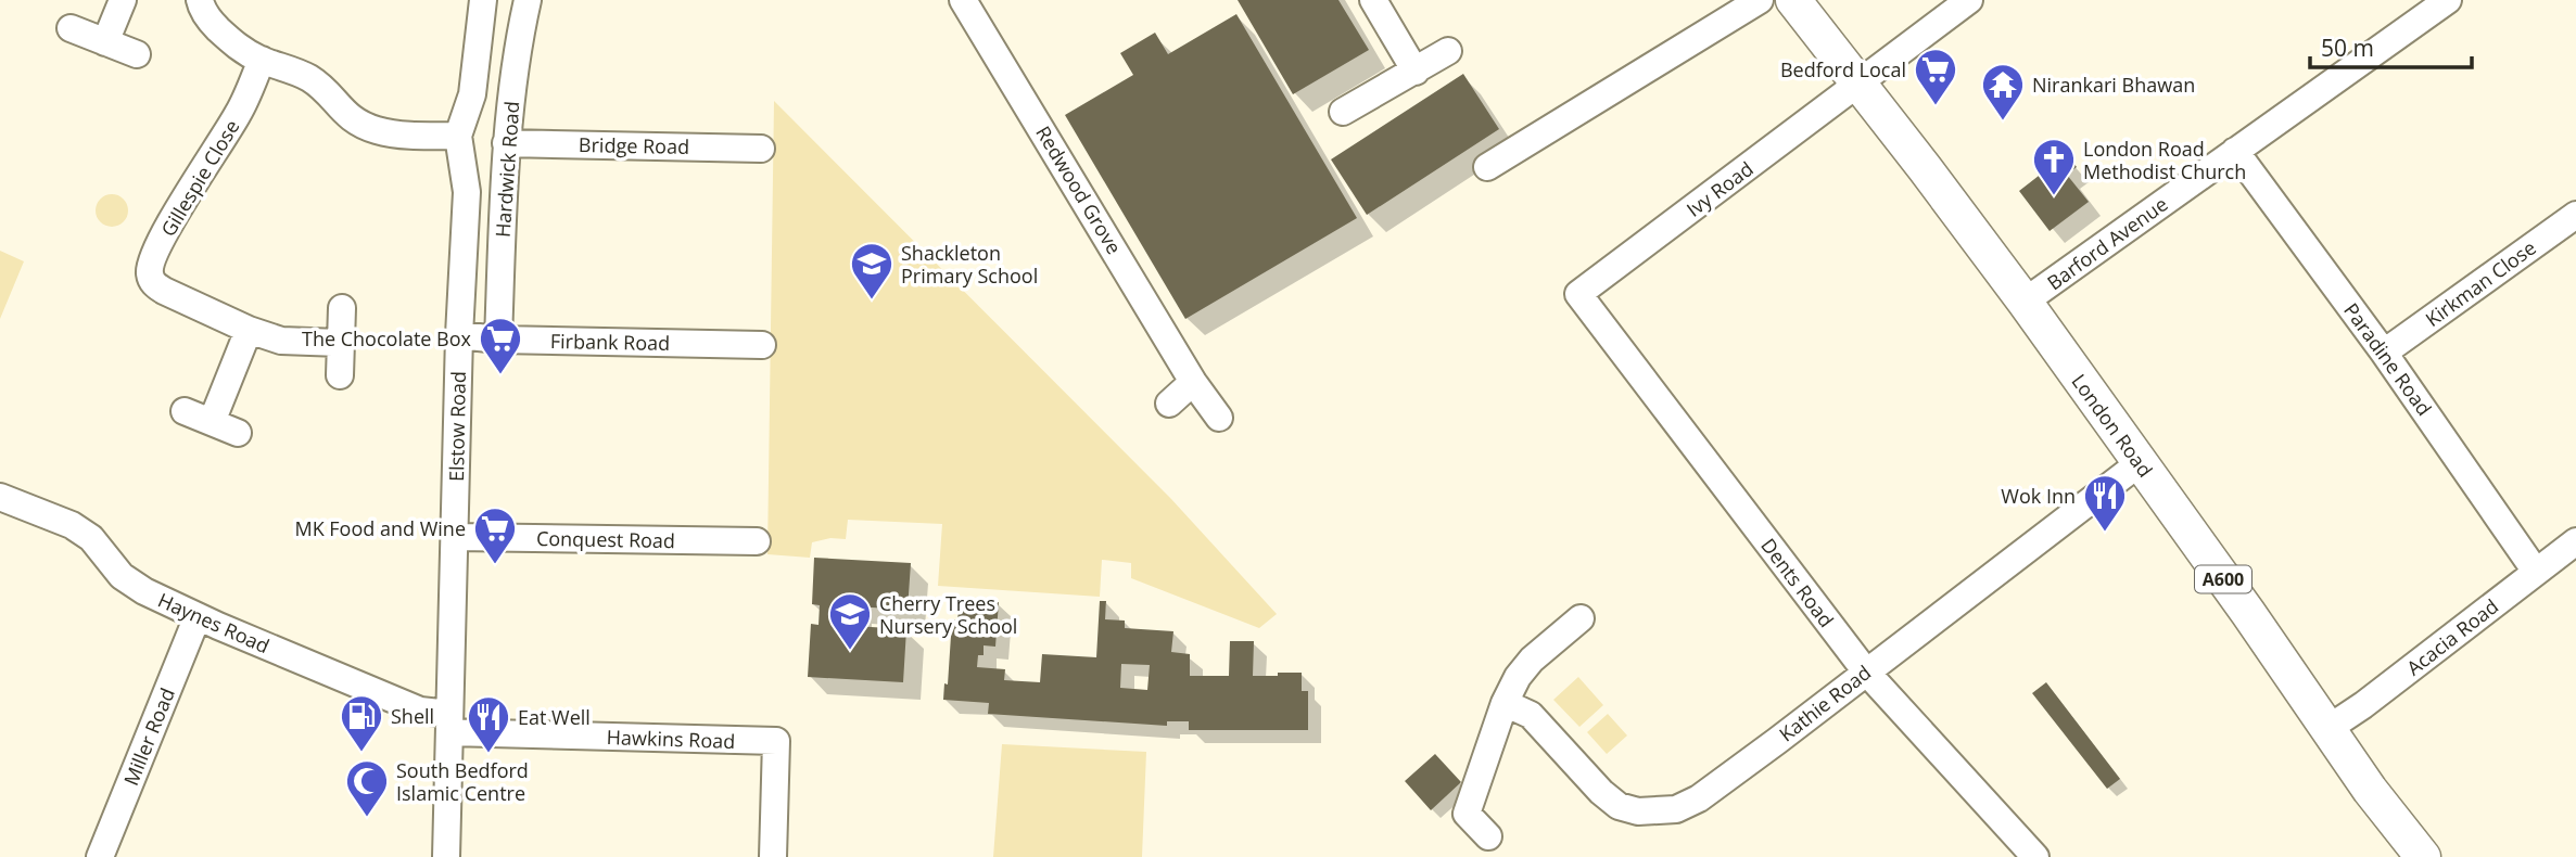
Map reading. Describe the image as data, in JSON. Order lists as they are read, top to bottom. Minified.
{"streets":{"main road":["London Road","A600"],"street":["Bridge Road","Hardwick Road","Gillespie Close","Ivy Road","Redwood Grove","Barford Avenue","Kirkman Close","Firbank Road","Paradine Road","Elstow Road","Conquest Road","Dents Road","Haynes Road","Acacia Road","Kathie Road","Miller Road","Hawkins Road"]},"crossings":[["Bridge Road","Hardwick Road"],["Hardwick Road","Firbank Road"],["Ivy Road","London Road"],["Ivy Road","Dents Road"],["Barford Avenue","Paradine Road"],["Barford Avenue","London Road"],["Kirkman Close","Paradine Road"],["Firbank Road","Elstow Road"],["Paradine Road","Acacia Road"],["London Road","Acacia Road"],["London Road","Kathie Road"],["Elstow Road","Conquest Road"],["Elstow Road","Haynes Road"],["Elstow Road","Hawkins Road"],["Dents Road","Kathie Road"],["Haynes Road","Miller Road"],["Haynes Road","Hawkins Road"]],"places":{"supermarket":["Bedford Local","The Chocolate Box","MK Food and Wine"],"temple":["Nirankari Bhawan"],"church":["London Road Methodist Church"],"school or university":["Shackleton Primary School","Cherry Trees Nursery School"],"restaurant":["Wok Inn","Eat Well"],"fuel station":["Shell"],"mosque":["South Bedford Islamic Centre"]},"scale_bar":"50 m"}
